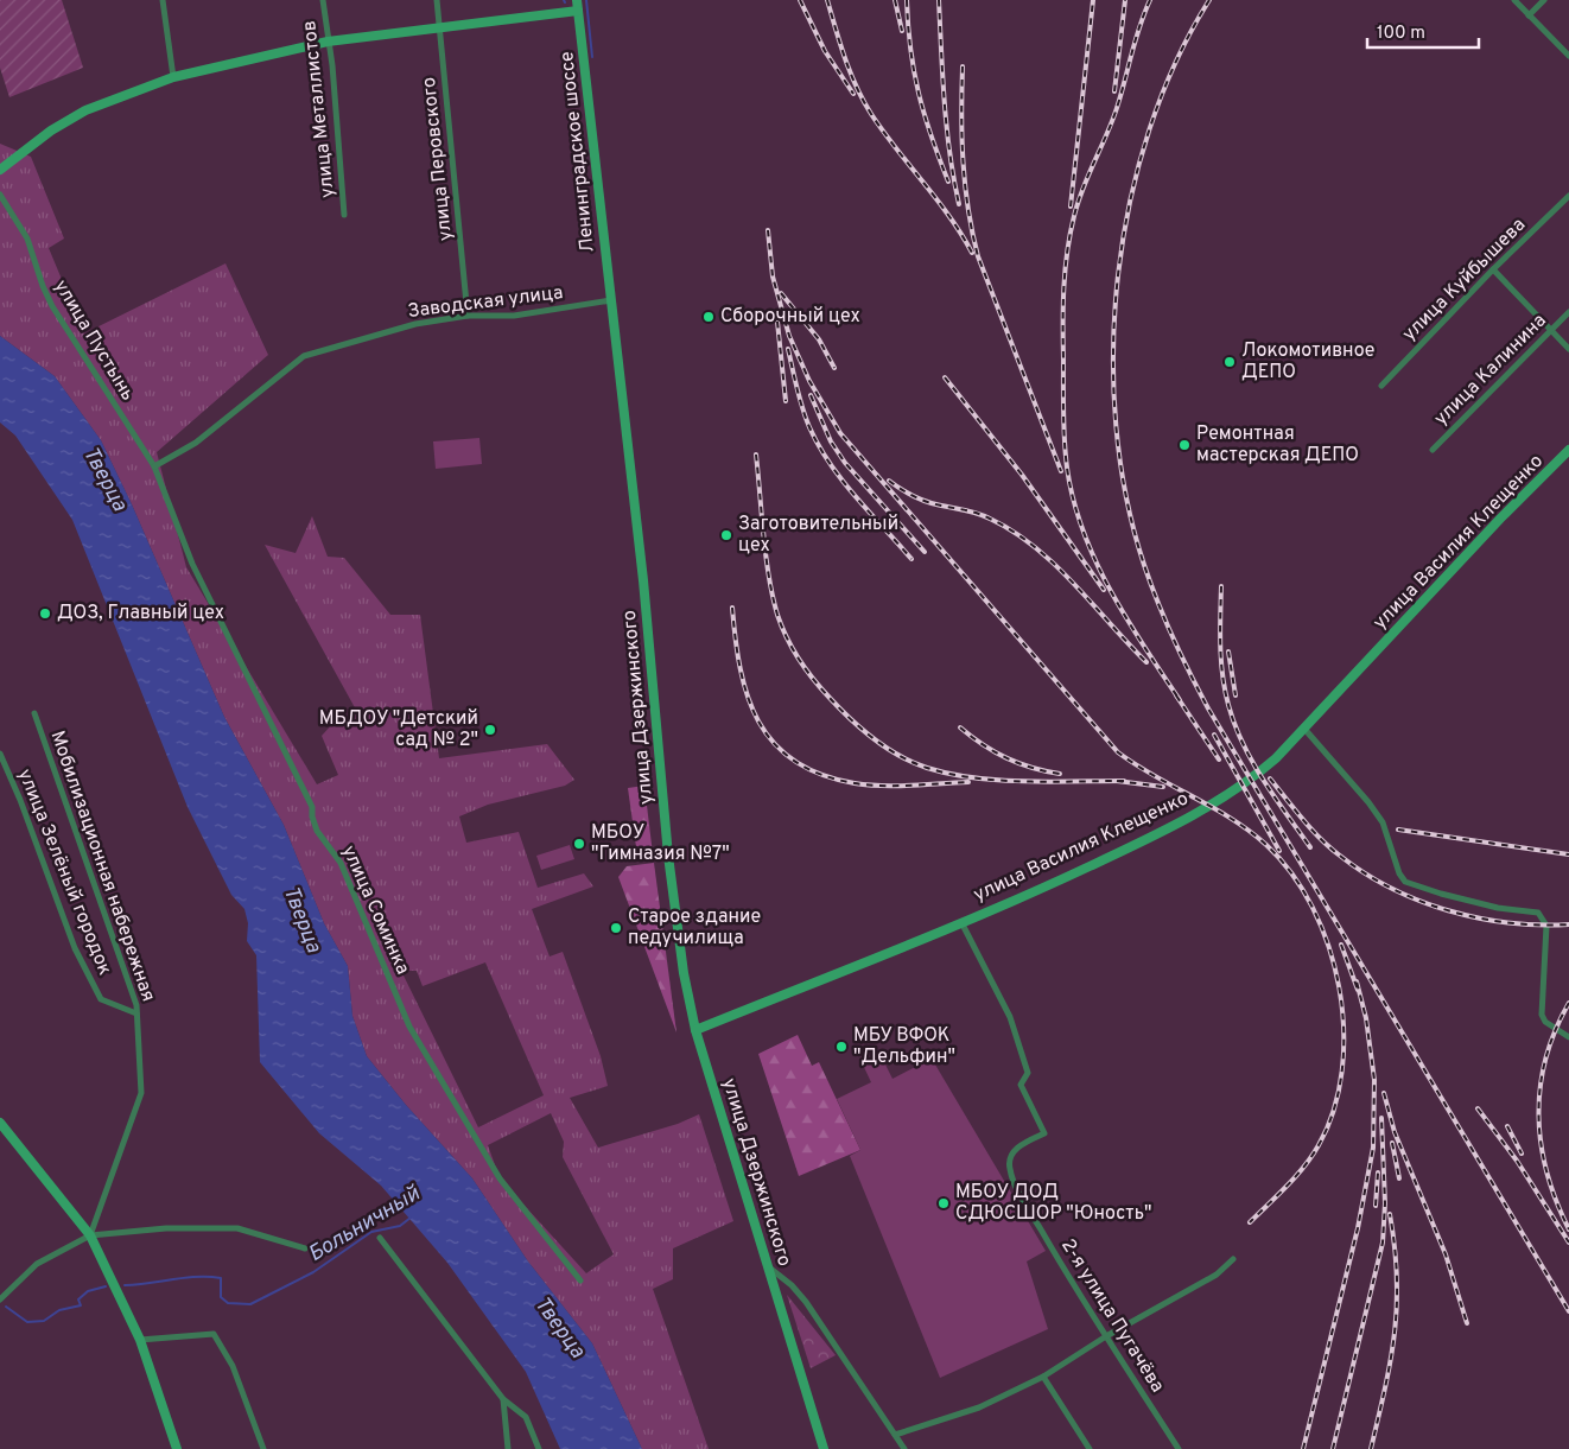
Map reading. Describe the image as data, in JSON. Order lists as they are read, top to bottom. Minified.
{"streets":{"street":["улица Металлистов","Ленинградское шоссе","улица Перовского","улица Куйбышева","Заводская улица","улица Пустынь","улица Калинина","улица Василия Клещенко","улица Дзержинского","Мобилизационная набережная","улица Зелёный городок","улица Соминка","2-я улица Пугачёва"]},"crossings":[["Ленинградское шоссе","Заводская улица"],["Ленинградское шоссе","улица Дзержинского"],["улица Перовского","Заводская улица"],["Заводская улица","улица Пустынь"],["Заводская улица","улица Дзержинского"],["Заводская улица","улица Соминка"],["улица Пустынь","улица Соминка"],["улица Василия Клещенко","улица Дзержинского"],["улица Василия Клещенко","2-я улица Пугачёва"],["Мобилизационная набережная","улица Зелёный городок"]],"water":["Тверца","Больничный"],"places":["Сборочный цех","Локомотивное ДЕПО","Ремонтная мастерская ДЕПО","Заготовительный цех","ДОЗ, Главный цех","МБДОУ \"Детский сад № 2\"","МБОУ \"Гимназия №7\"","Старое здание педучилища","МБУ ВФОК \"Дельфин\"","МБОУ ДОД СДЮСШОР \"Юность\""],"scale_bar":"100 m"}
